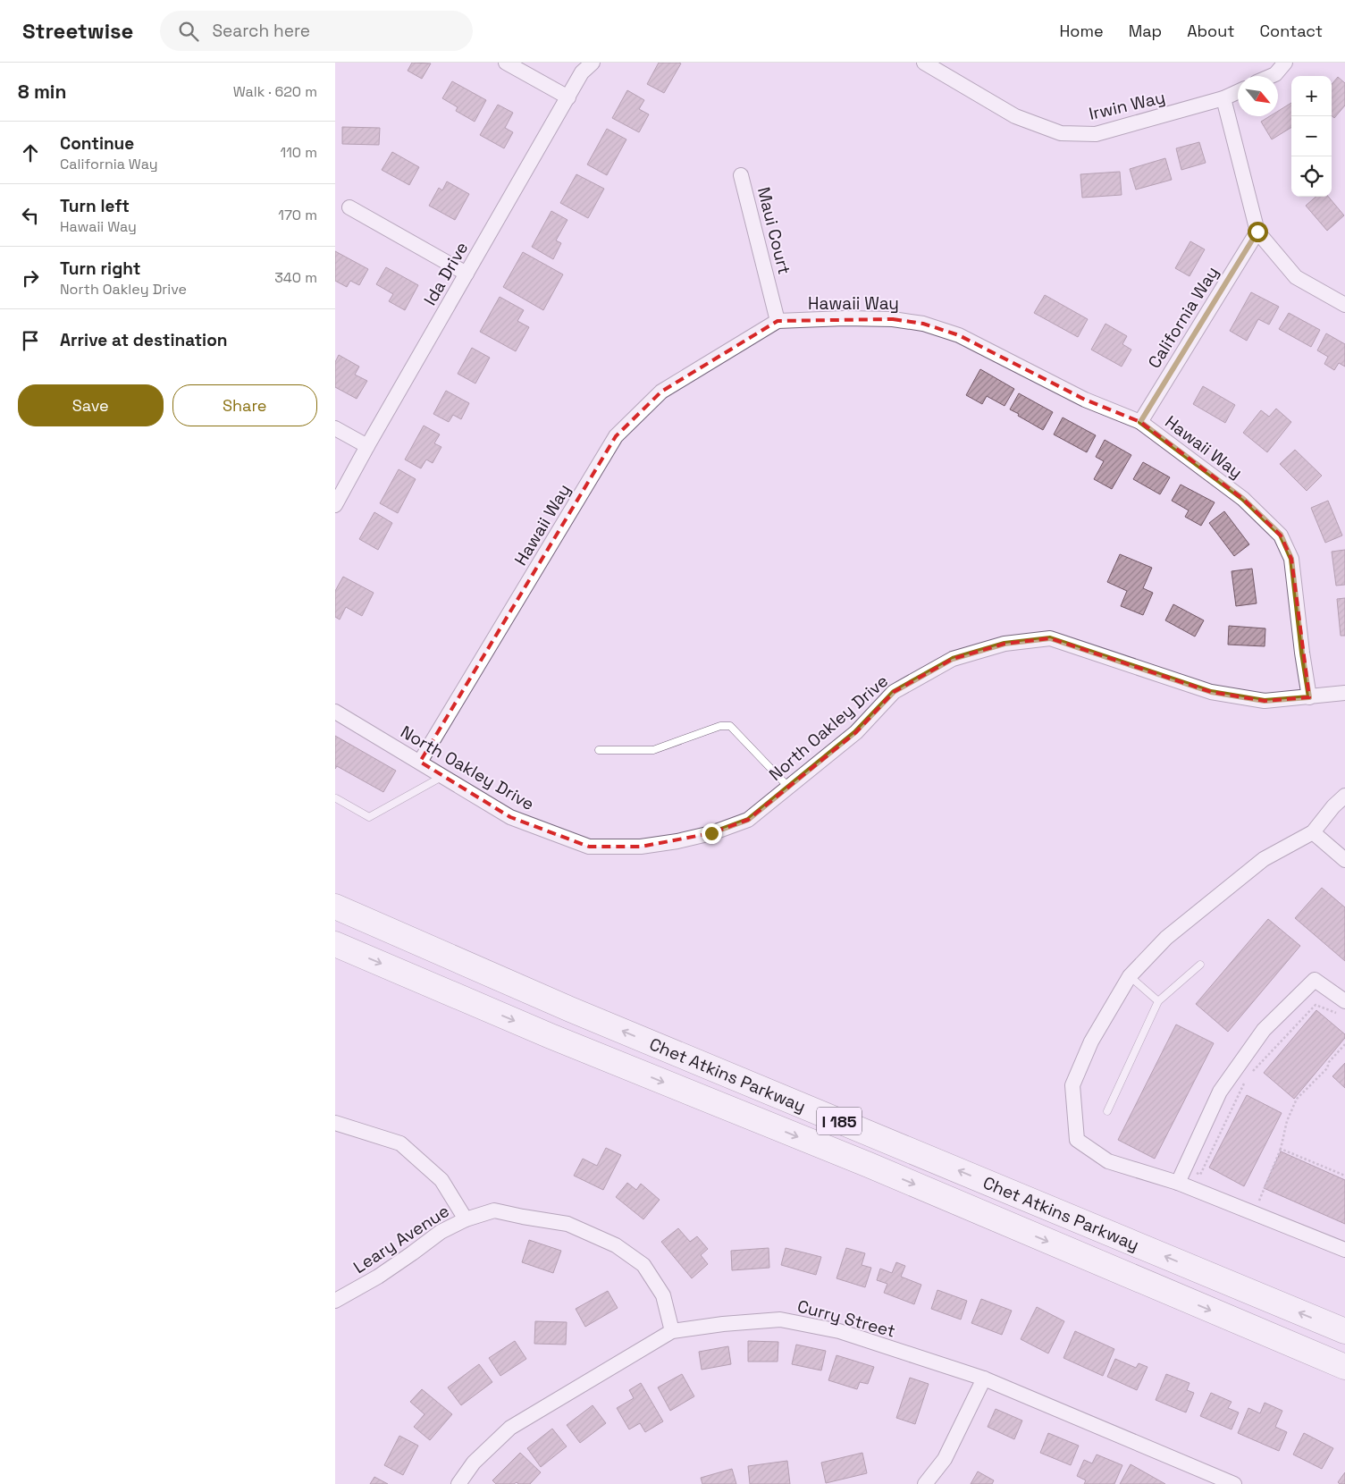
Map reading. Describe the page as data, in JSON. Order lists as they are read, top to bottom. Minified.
{"streets":{"highway":["Chet Atkins Parkway","I 185"],"street":["Irwin Way","Maui Court","Ida Drive","Hawaii Way","California Way","North Oakley Drive","Leary Avenue","Curry Street"]},"crossings":[["Maui Court","Hawaii Way"],["Hawaii Way","California Way"],["Hawaii Way","North Oakley Drive"],["Leary Avenue","Curry Street"]],"north":"bottom right","page":{"header":"Streetwise","search":"Search here","nav":["Home","Map","About","Contact"],"heading":["8 min","Walk · 620 m"],"map_buttons":["+","−"],"list":[["Continue","California Way","110 m"],["Turn left","Hawaii Way","170 m"],["Turn right","North Oakley Drive","340 m"],"Arrive at destination"],"buttons":["Save","Share"]}}
